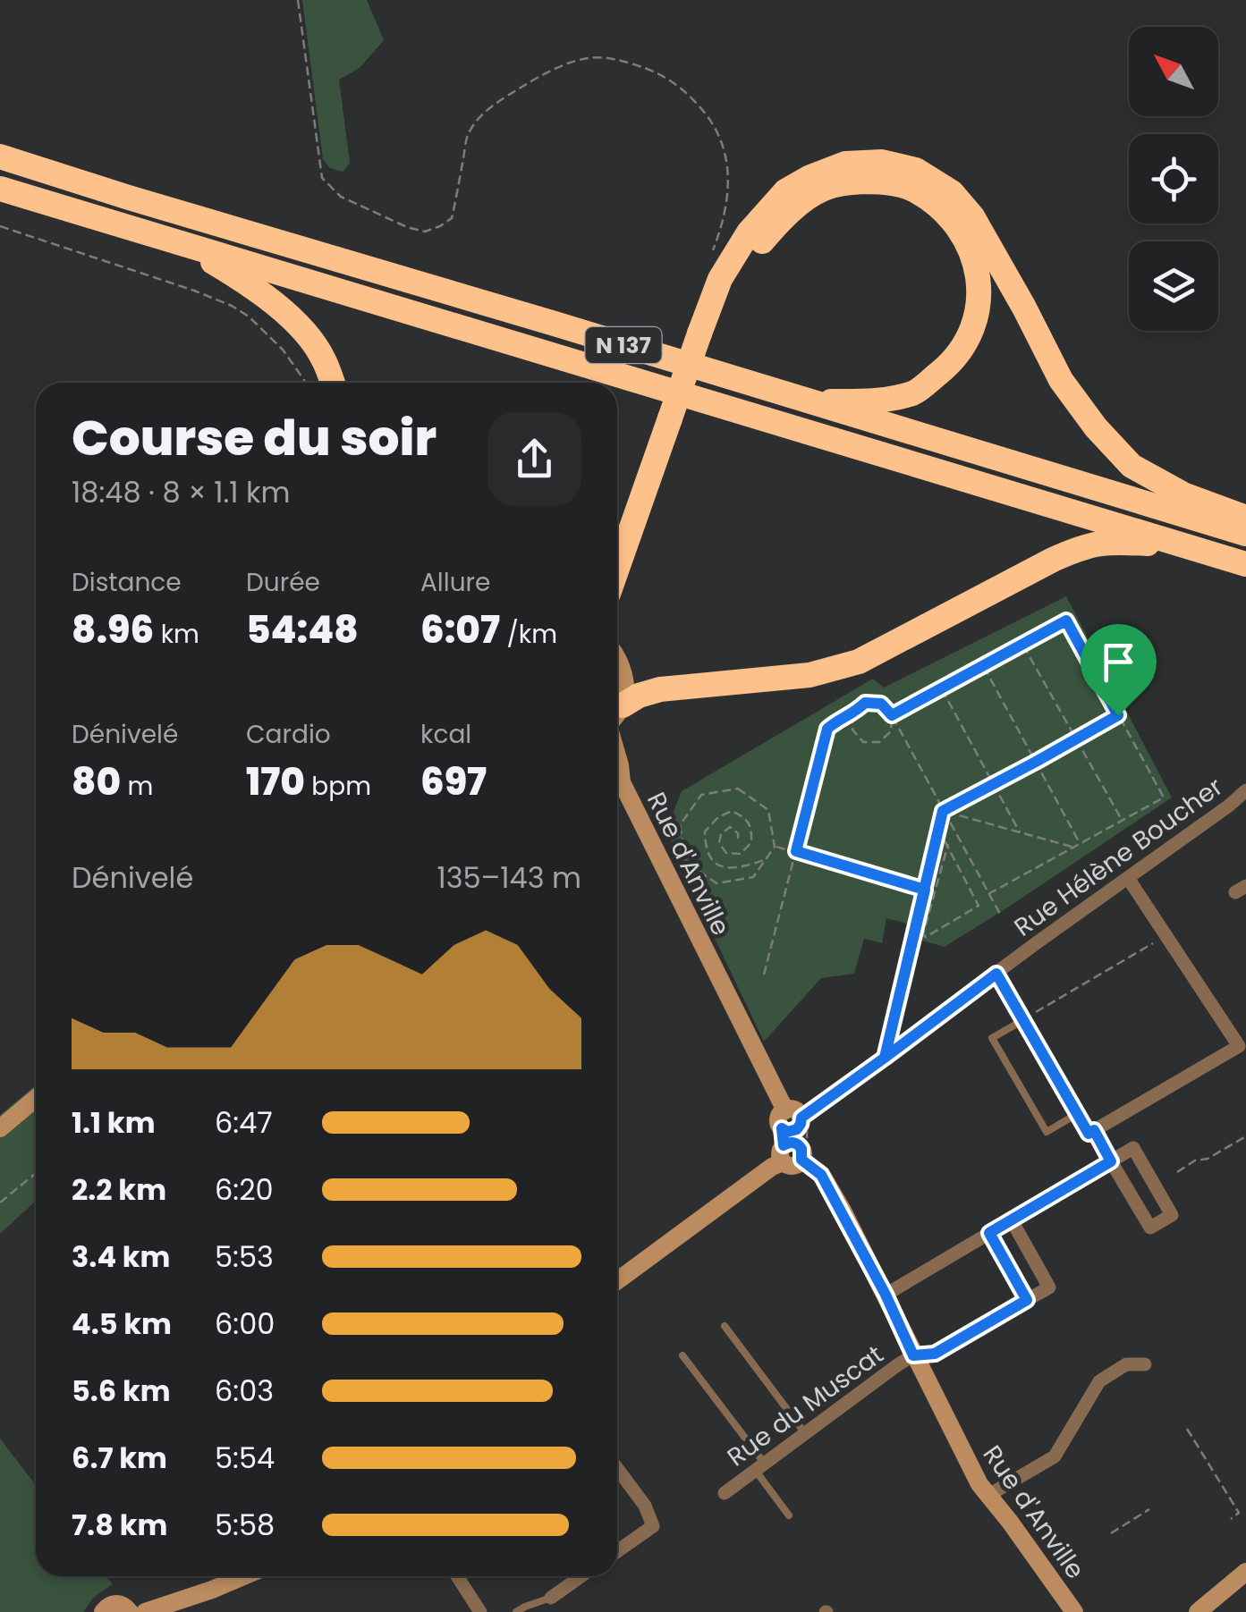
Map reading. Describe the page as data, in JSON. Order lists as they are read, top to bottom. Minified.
{"streets":{"highway":["N 137"],"street":["Rue Hélène Boucher","Rue d'Anville","Rue du Muscat"]},"crossings":[["Rue Hélène Boucher","Rue d'Anville"],["Rue d'Anville","Rue du Muscat"]],"north":"top left","page":{"heading":["Course du soir","18:48 · 8 × 1.1 km"],"stats":[["Distance","8.96 km"],["Durée","54:48"],["Allure","6:07 /km"],["Dénivelé","80 m"],["Cardio","170 bpm"],["kcal","697"]],"chart":["Dénivelé","135–143 m"],"list":[{"name":"1.1 km","note":"6:47"},{"name":"2.2 km","note":"6:20"},{"name":"3.4 km","note":"5:53"},{"name":"4.5 km","note":"6:00"},{"name":"5.6 km","note":"6:03"},{"name":"6.7 km","note":"5:54"},{"name":"7.8 km","note":"5:58"}]}}
